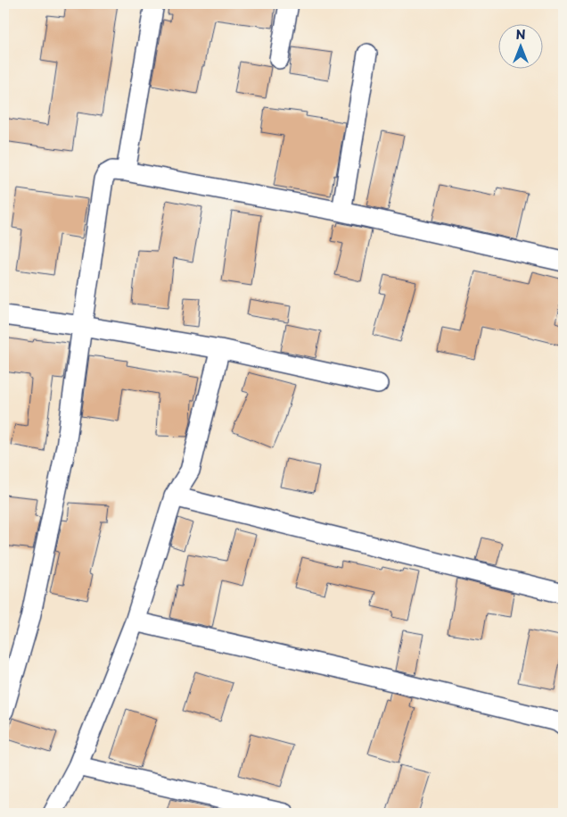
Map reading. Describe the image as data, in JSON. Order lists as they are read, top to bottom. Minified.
{"north":"top"}
